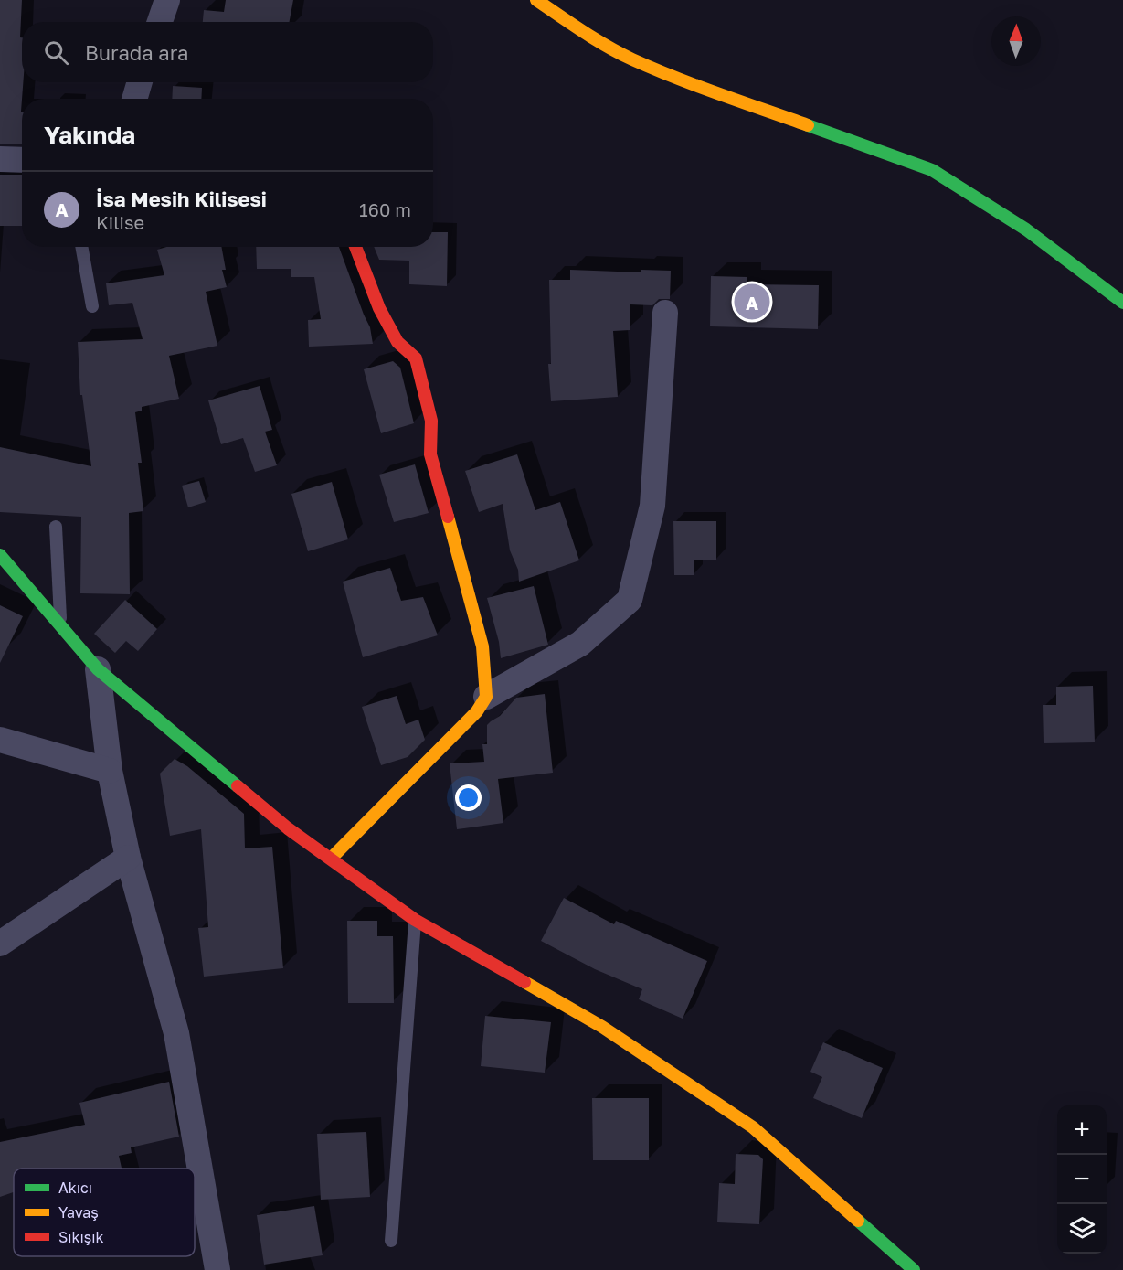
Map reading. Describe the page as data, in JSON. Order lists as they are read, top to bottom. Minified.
{"legend":["Akıcı","Yavaş","Sıkışık"],"north":"top","page":{"search":"Burada ara","heading":"Yakında","list":[{"mark":"A","name":"İsa Mesih Kilisesi","note":"Kilise","value":"160 m"}],"pins":"A","map_buttons":["+","−"]}}
